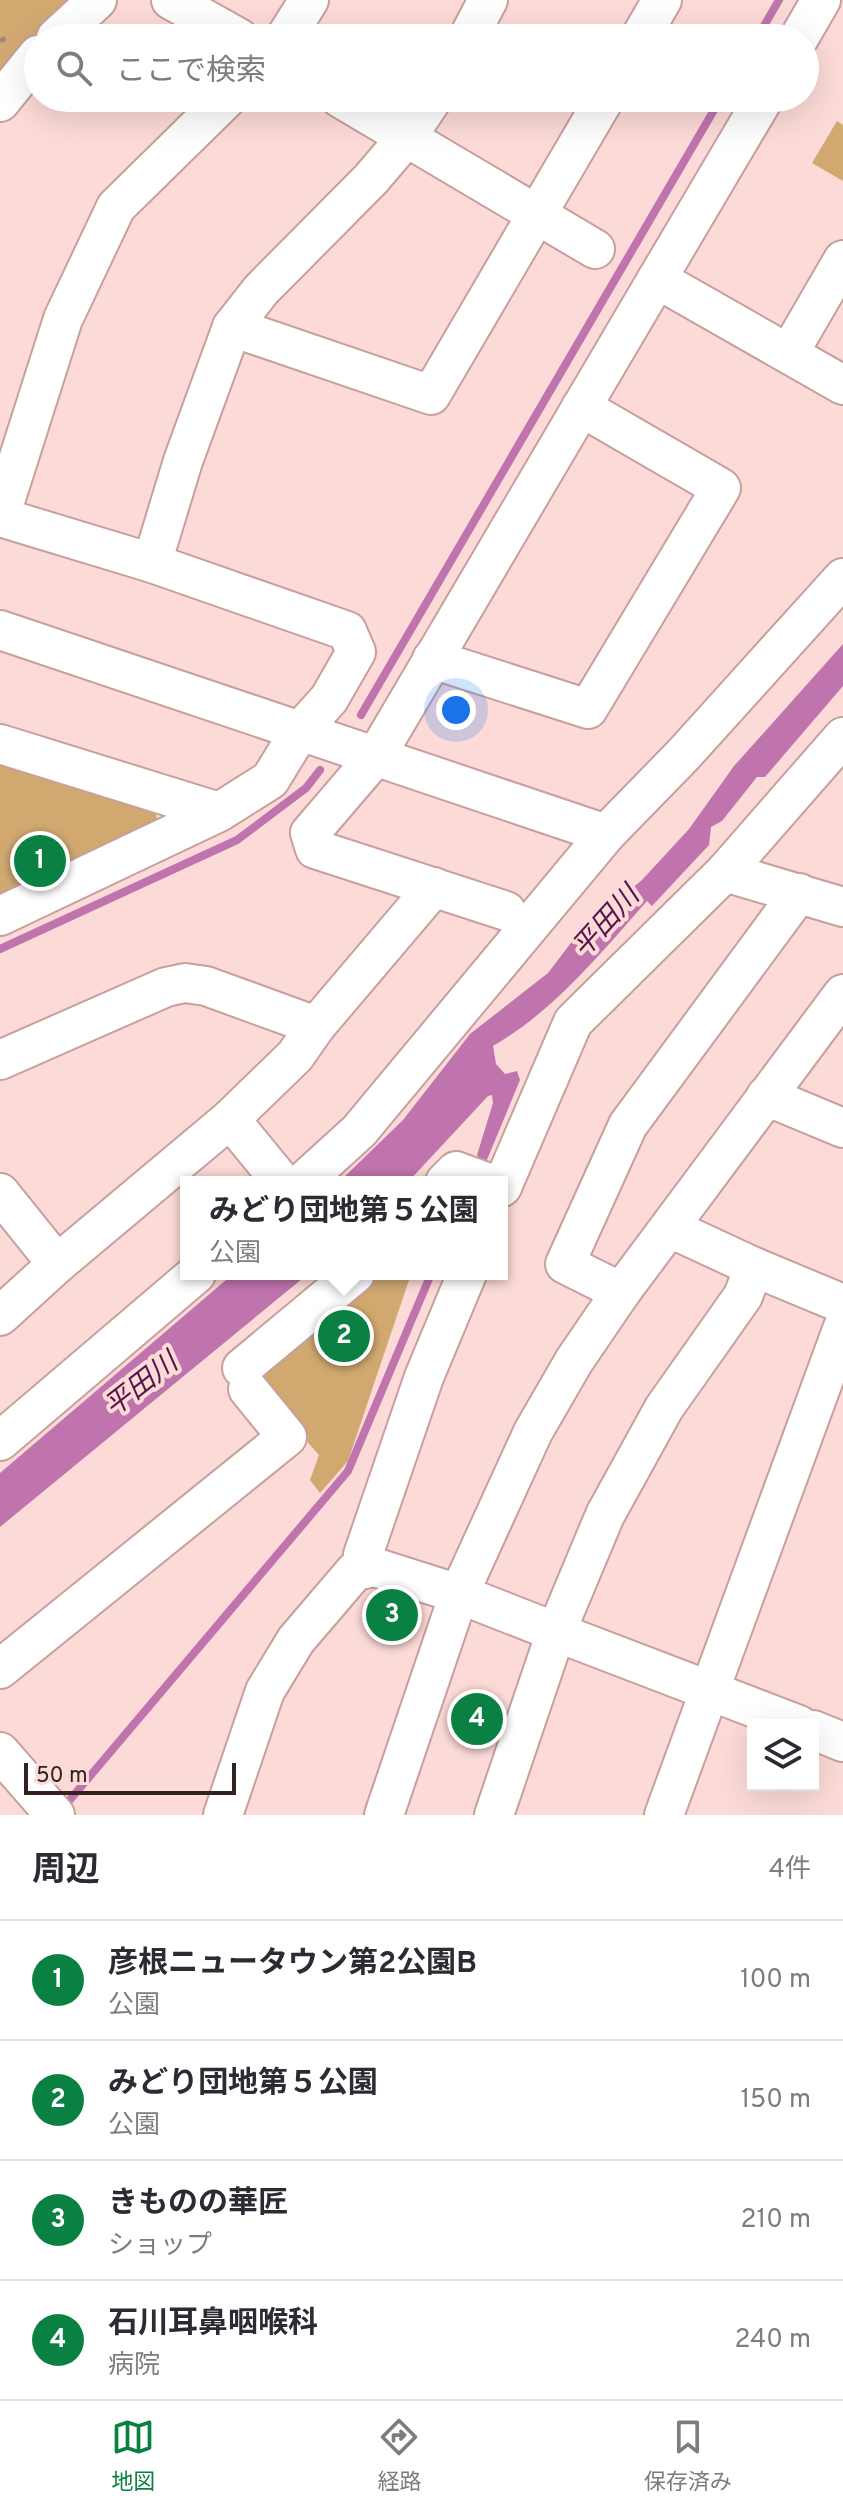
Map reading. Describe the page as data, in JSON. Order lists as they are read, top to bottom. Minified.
{"water":["平田川"],"scale_bar":"50 m","page":{"search":"ここで検索","pins":["1","2","3","4"],"popup":["みどり団地第５公園","公園"],"scale":"50 m","heading":["周辺","4件"],"list":[{"mark":"1","name":"彦根ニュータウン第2公園B","note":"公園","value":"100 m"},{"mark":"2","name":"みどり団地第５公園","note":"公園","value":"150 m"},{"mark":"3","name":"きものの華匠","note":"ショップ","value":"210 m"},{"mark":"4","name":"石川耳鼻咽喉科","note":"病院","value":"240 m"}],"nav":["地図","経路","保存済み"]}}
